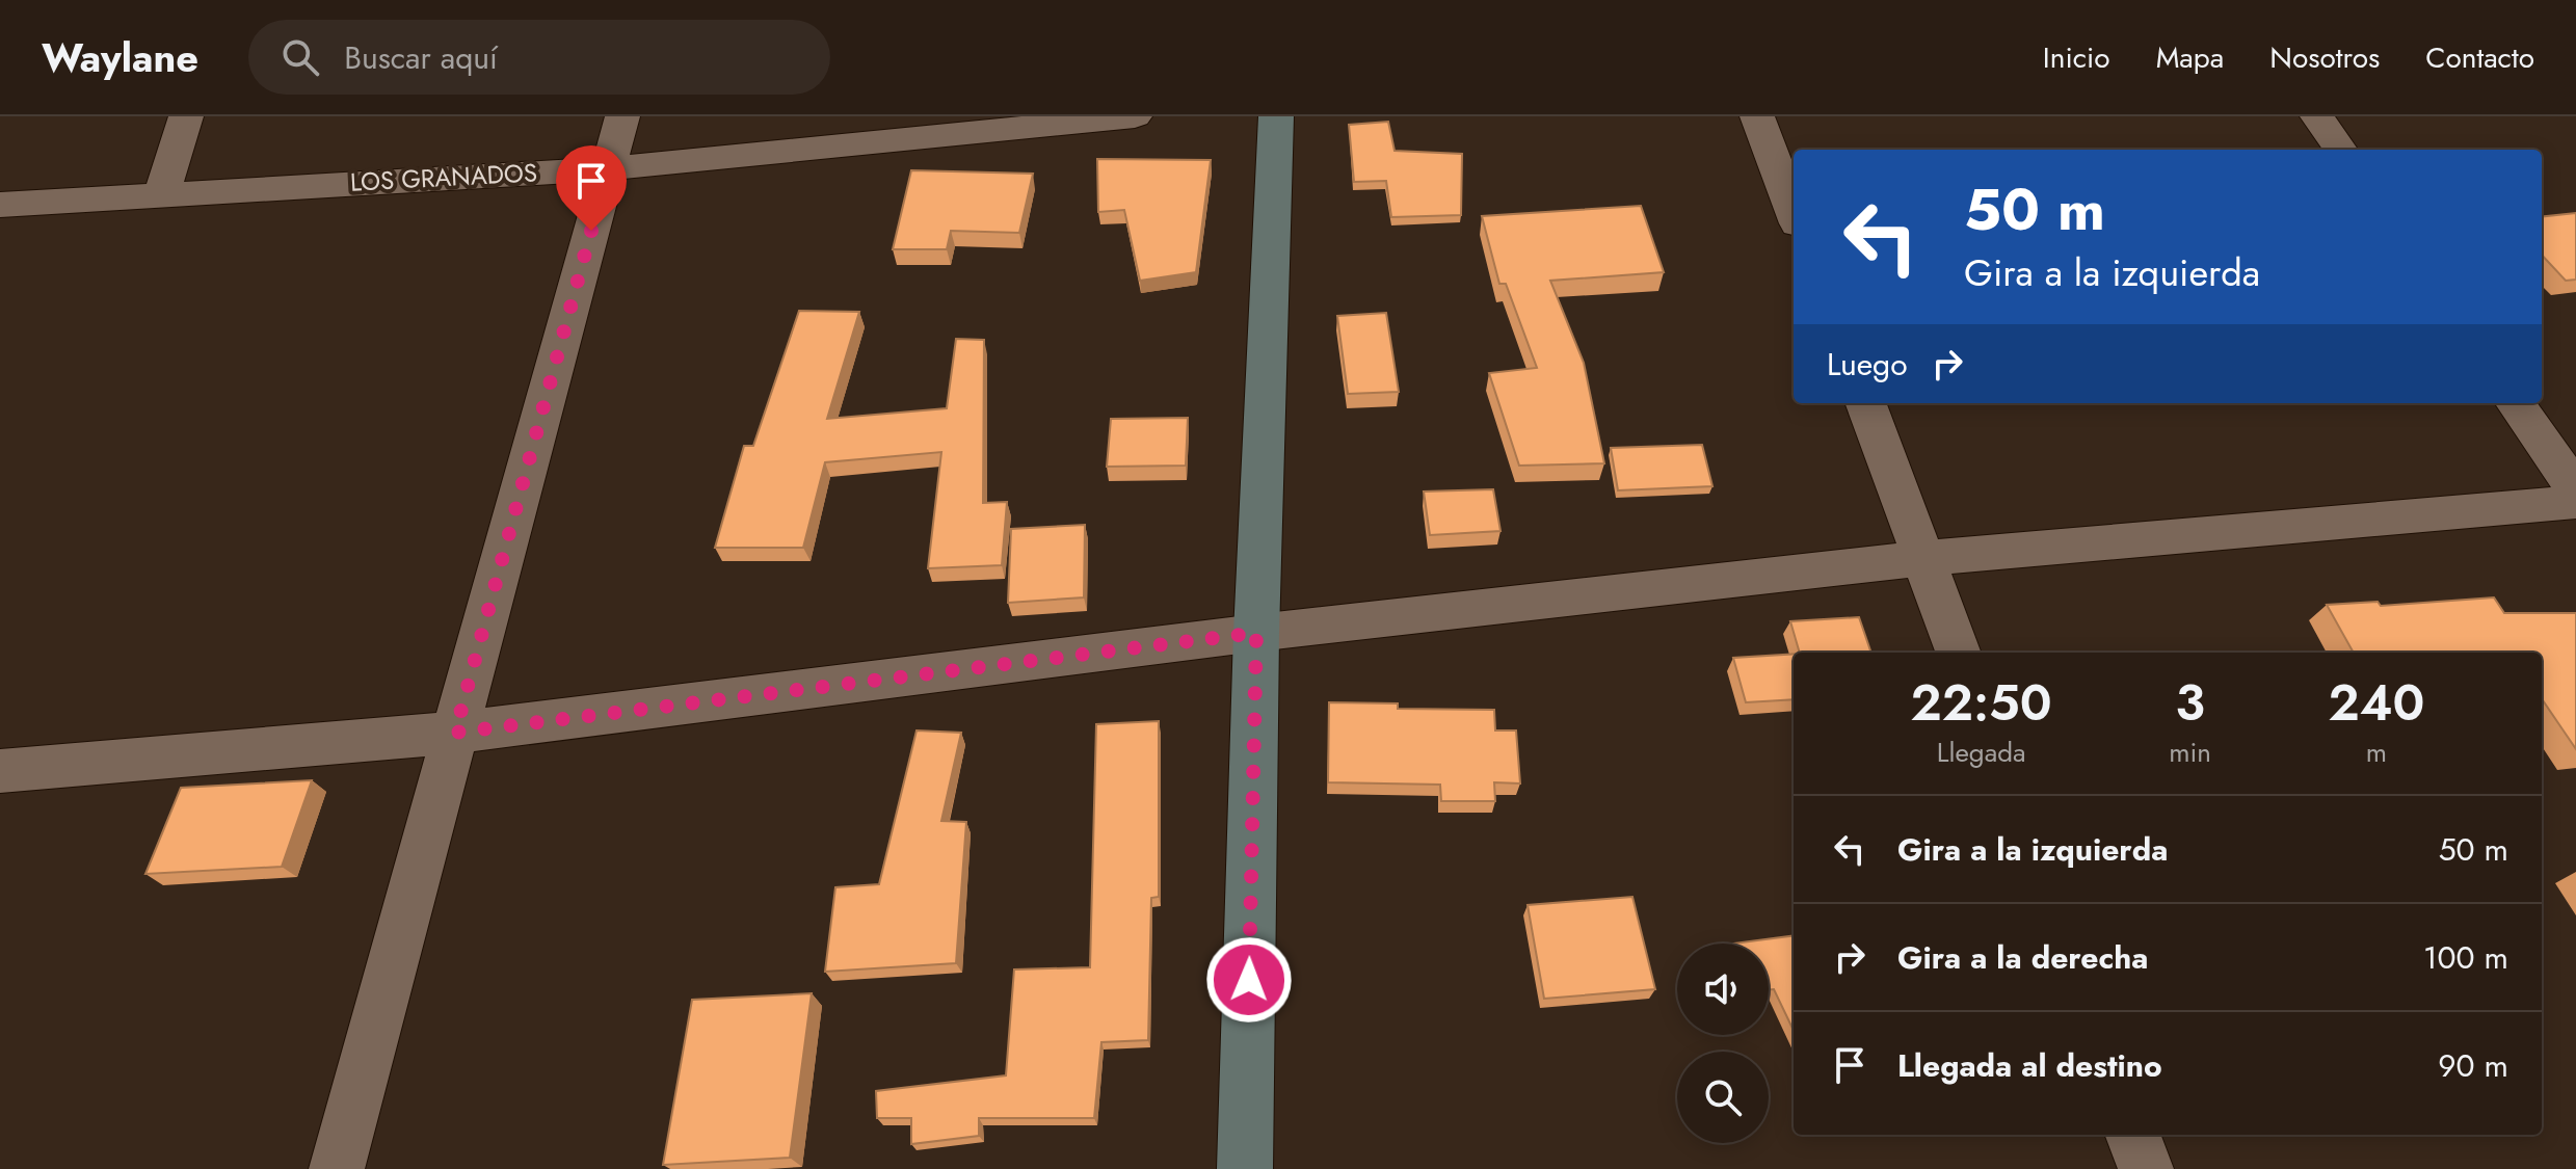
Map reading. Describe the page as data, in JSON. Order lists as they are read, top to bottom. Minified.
{"streets":{"street":["LOS GRANADOS"]},"page":{"header":"Waylane","search":"Buscar aquí","nav":["Inicio","Mapa","Nosotros","Contacto"],"turn":["50 m","Gira a la izquierda"],"then":"Luego","eta":["22:50","Llegada","3","min","240","m"],"list":[{"name":"Gira a la izquierda","value":"50 m"},{"name":"Gira a la derecha","value":"100 m"},{"name":"Llegada al destino","value":"90 m"}]}}
